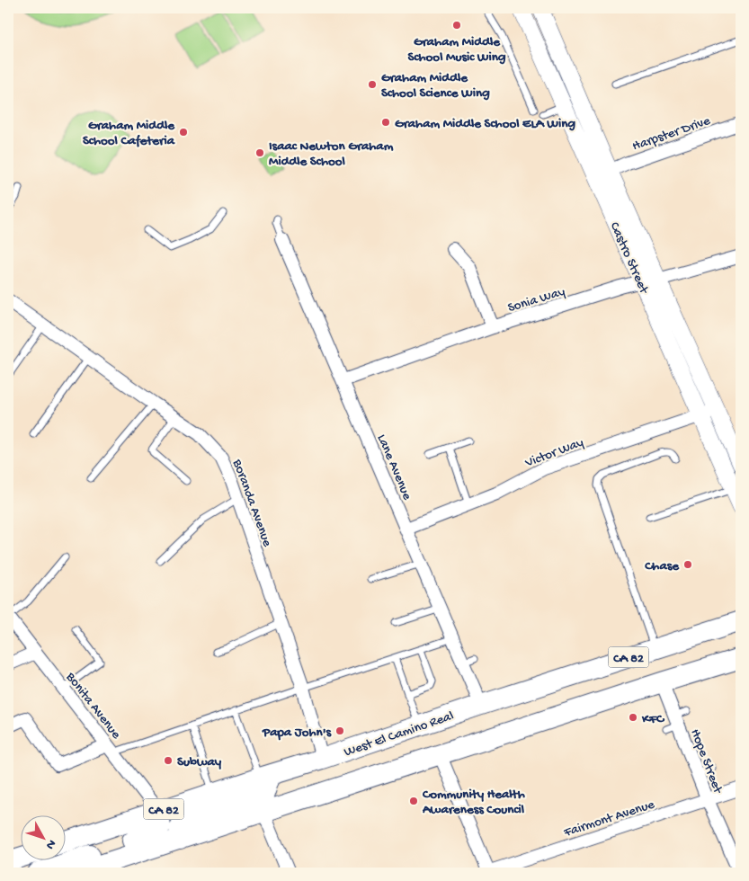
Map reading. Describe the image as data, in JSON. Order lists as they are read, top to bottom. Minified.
{"streets":{"main road":["CA 82","West El Camino Real"],"street":["Harpster Drive","Castro Street","Sonia Way","Victor Way","Lane Avenue","Boranda Avenue","Bonita Avenue","Hope Street","Fairmont Avenue"]},"crossings":[["Harpster Drive","Castro Street"],["Castro Street","Sonia Way"],["Castro Street","Victor Way"],["Sonia Way","Lane Avenue"],["Victor Way","Lane Avenue"],["Lane Avenue","West El Camino Real"],["Boranda Avenue","West El Camino Real"],["CA 82","Hope Street"],["Bonita Avenue","West El Camino Real"],["Hope Street","Fairmont Avenue"]],"places":["Graham Middle School Music Wing","Graham Middle School Science Wing","Graham Middle School ELA Wing","Graham Middle School Cafeteria","Isaac Newton Graham Middle School","Chase","KFC","Papa John's","Subway","Community Health Awareness Council"],"north":"bottom right"}
